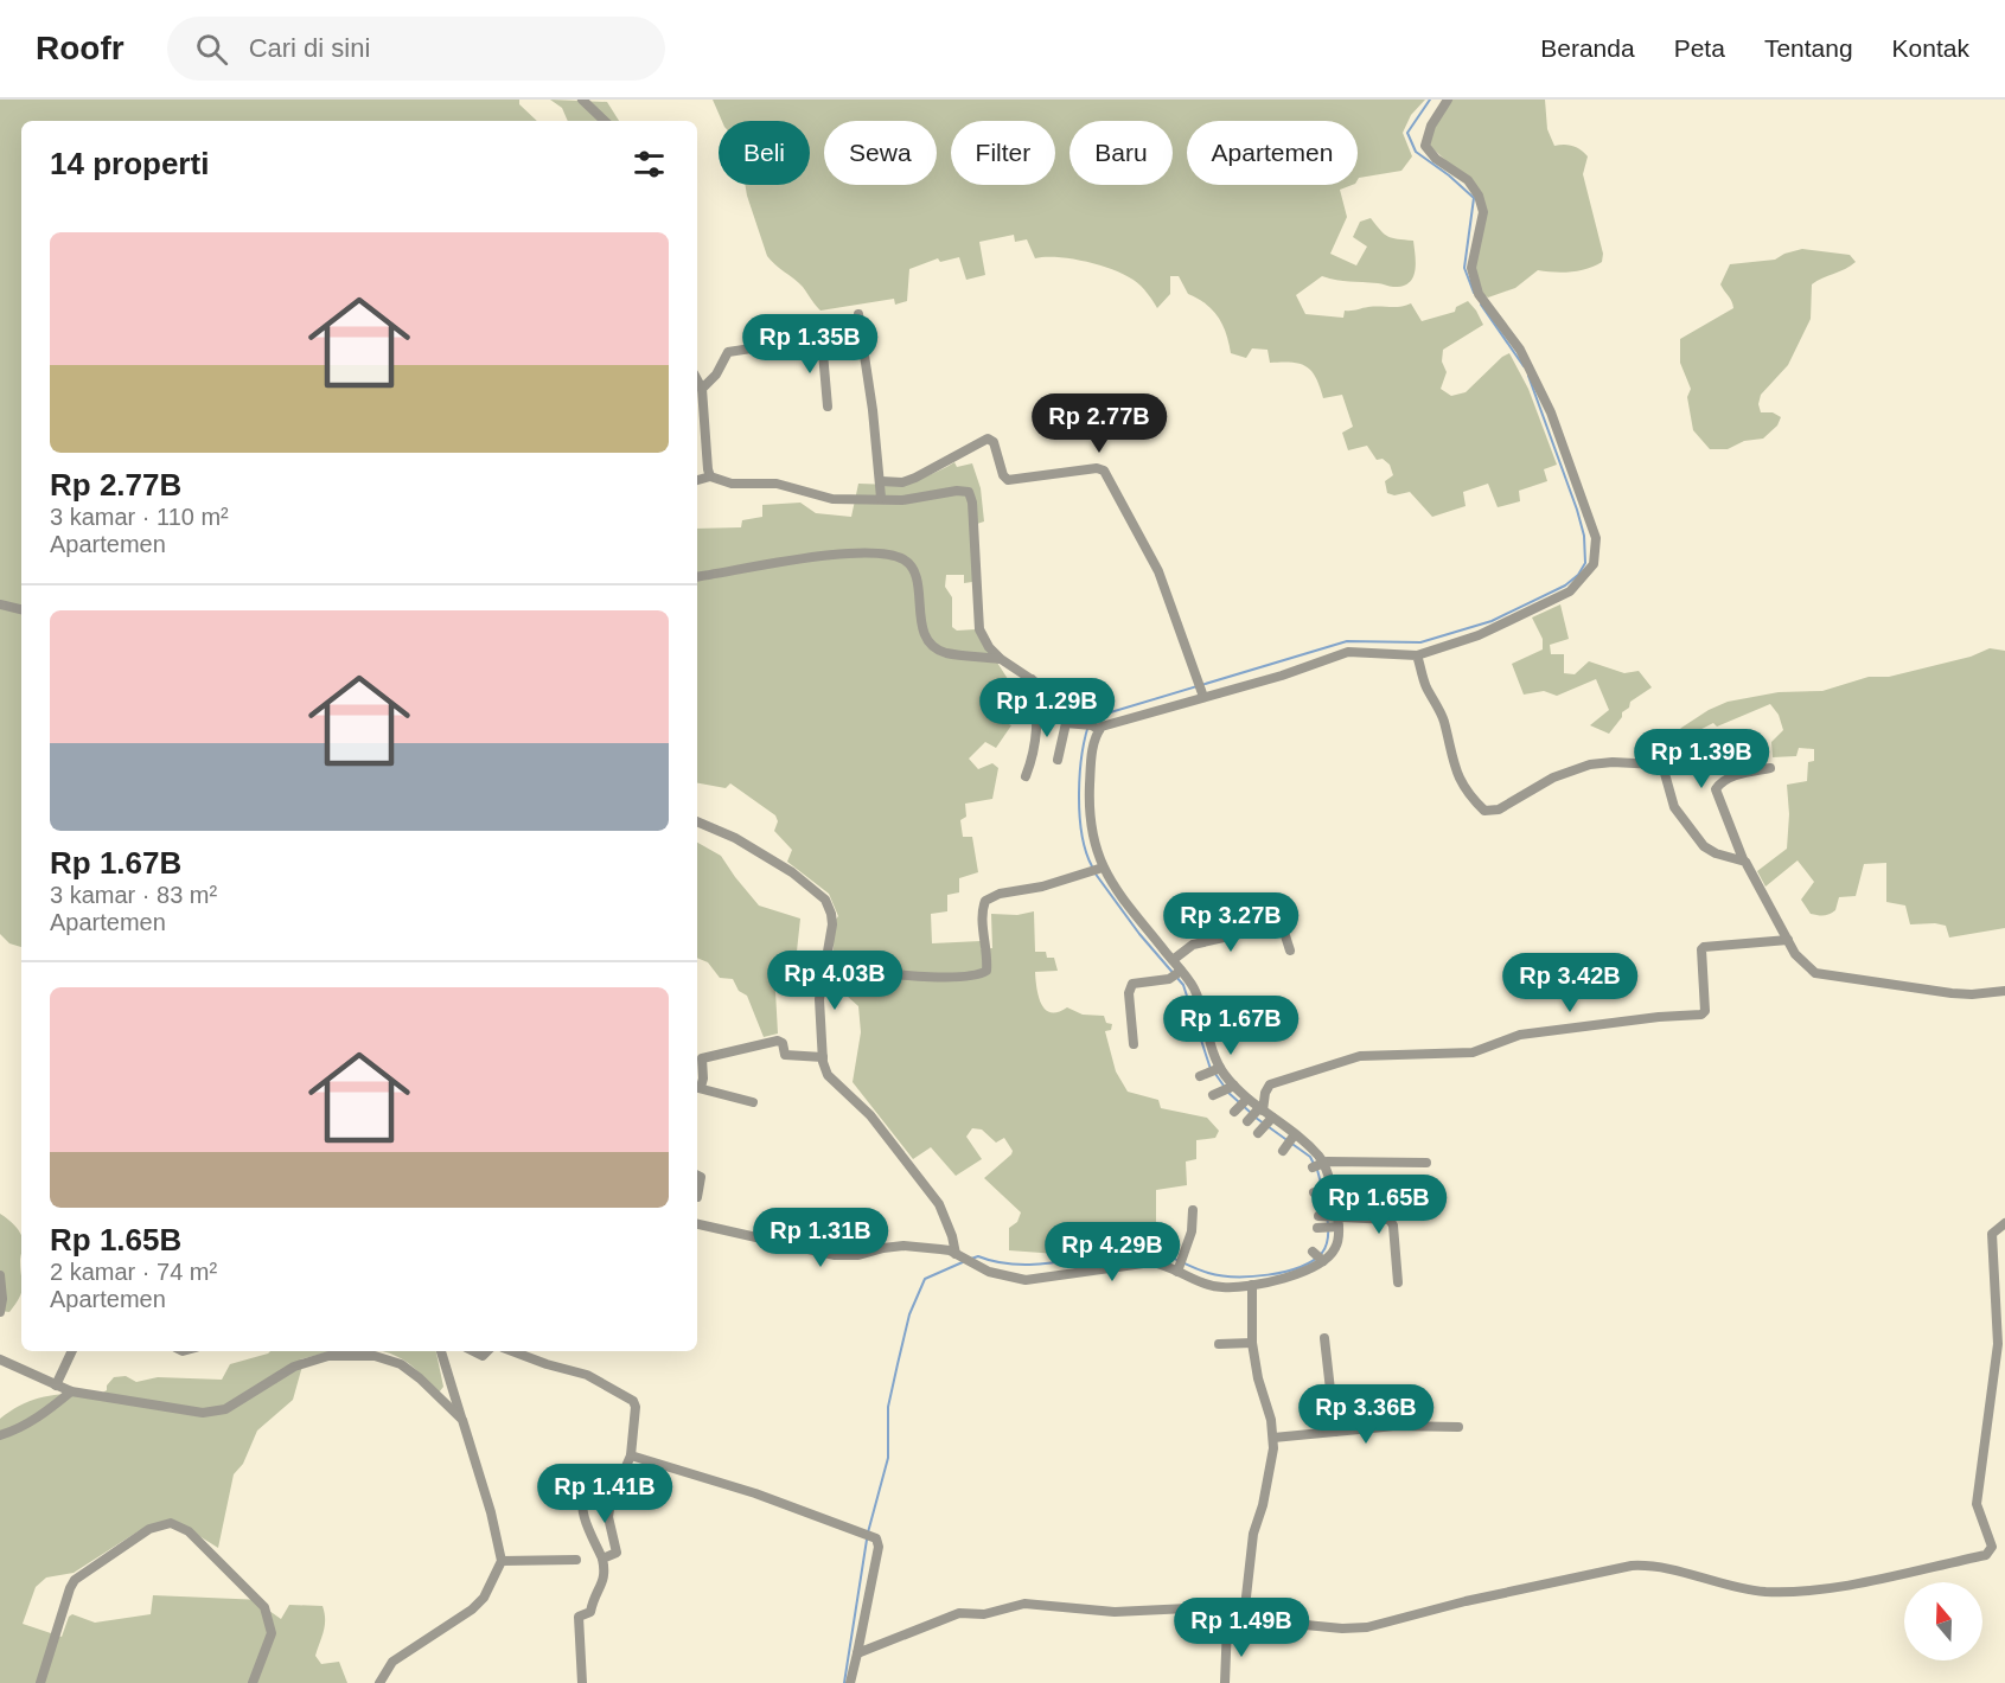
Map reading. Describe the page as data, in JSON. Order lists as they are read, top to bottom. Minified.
{"north":"top","page":{"header":"Roofr","search":"Cari di sini","nav":["Beranda","Peta","Tentang","Kontak"],"chip":["Beli","Sewa","Filter","Baru","Apartemen"],"heading":"14 properti","list":[{"name":"Rp 2.77B","note":"3 kamar · 110 m² · Apartemen"},{"name":"Rp 1.67B","note":"3 kamar · 83 m² · Apartemen"},{"name":"Rp 1.65B","note":"2 kamar · 74 m² · Apartemen"}],"price":["Rp 1.35B","Rp 2.77B","Rp 1.29B","Rp 1.39B","Rp 3.27B","Rp 4.03B","Rp 3.42B","Rp 1.67B","Rp 1.65B","Rp 1.31B","Rp 4.29B","Rp 3.36B","Rp 1.41B","Rp 1.49B"]}}
